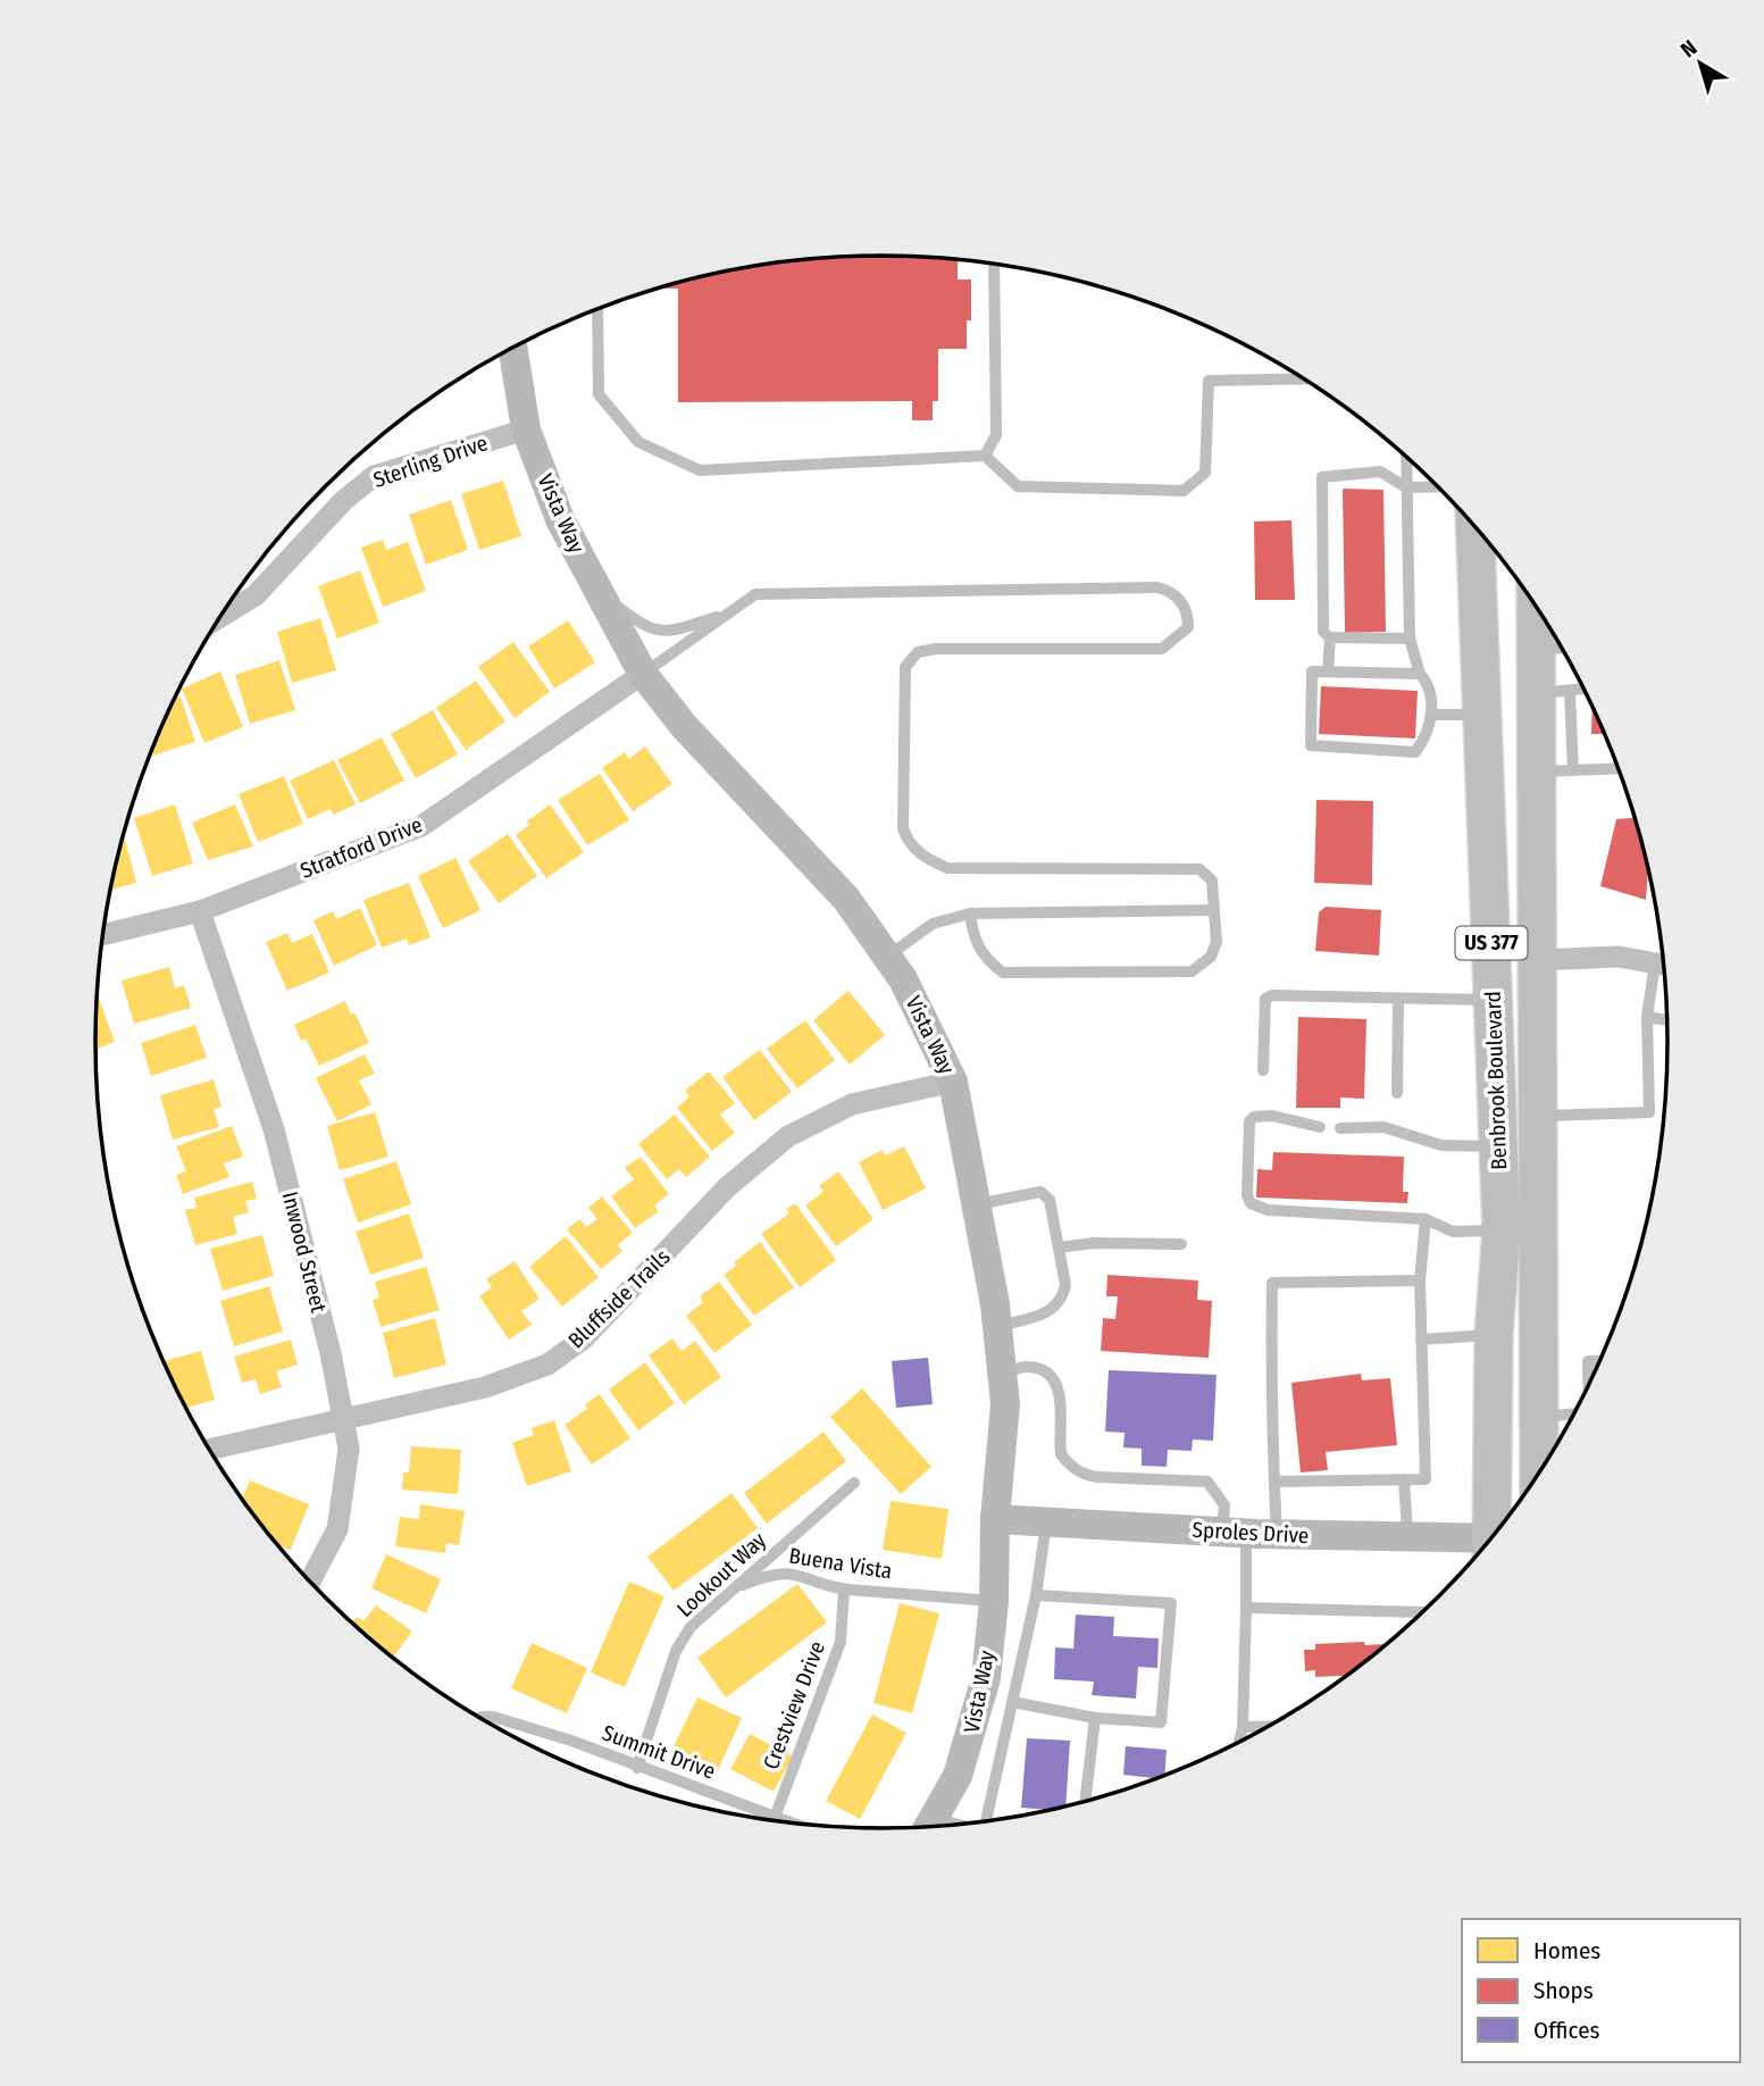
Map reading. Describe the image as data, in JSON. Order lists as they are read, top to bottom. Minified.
{"streets":{"highway":["US 377","Benbrook Boulevard"],"street":["Sterling Drive","Vista Way","Stratford Drive","Inwood Street","Bluffside Trails","Sproles Drive"],"lane":["Buena Vista","Lookout Way","Crestview Drive","Summit Drive"]},"crossings":[["Sterling Drive","Vista Way"],["Vista Way","Stratford Drive"],["Vista Way","Bluffside Trails"],["Vista Way","Sproles Drive"],["Vista Way","Buena Vista"],["Stratford Drive","Inwood Street"],["Inwood Street","Bluffside Trails"],["Buena Vista","Lookout Way"],["Buena Vista","Crestview Drive"],["Lookout Way","Summit Drive"],["Crestview Drive","Summit Drive"]],"legend":["Homes","Shops","Offices"],"north":"top left"}
